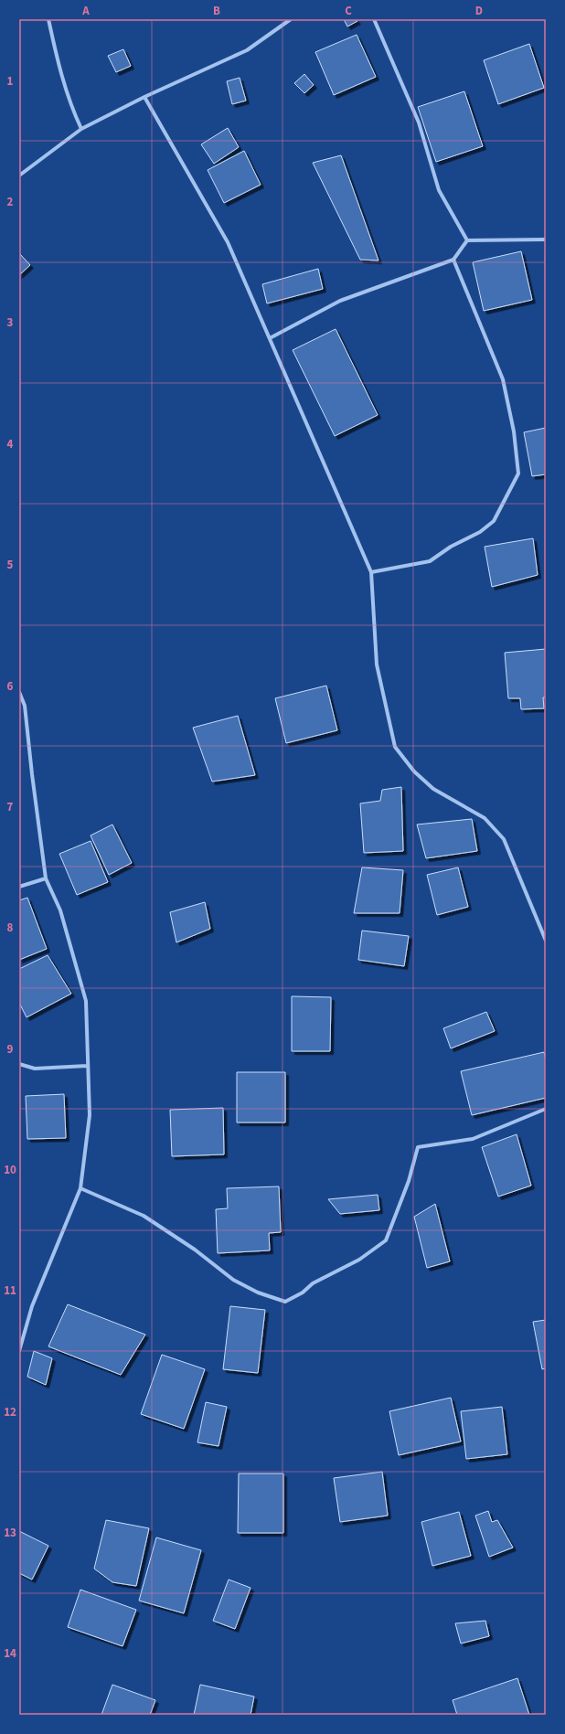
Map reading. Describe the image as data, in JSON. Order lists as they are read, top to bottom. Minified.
{"grid":{"columns":["A","B","C","D"],"rows":["1","2","3","4","5","6","7","8","9","10","11","12","13","14"]}}
